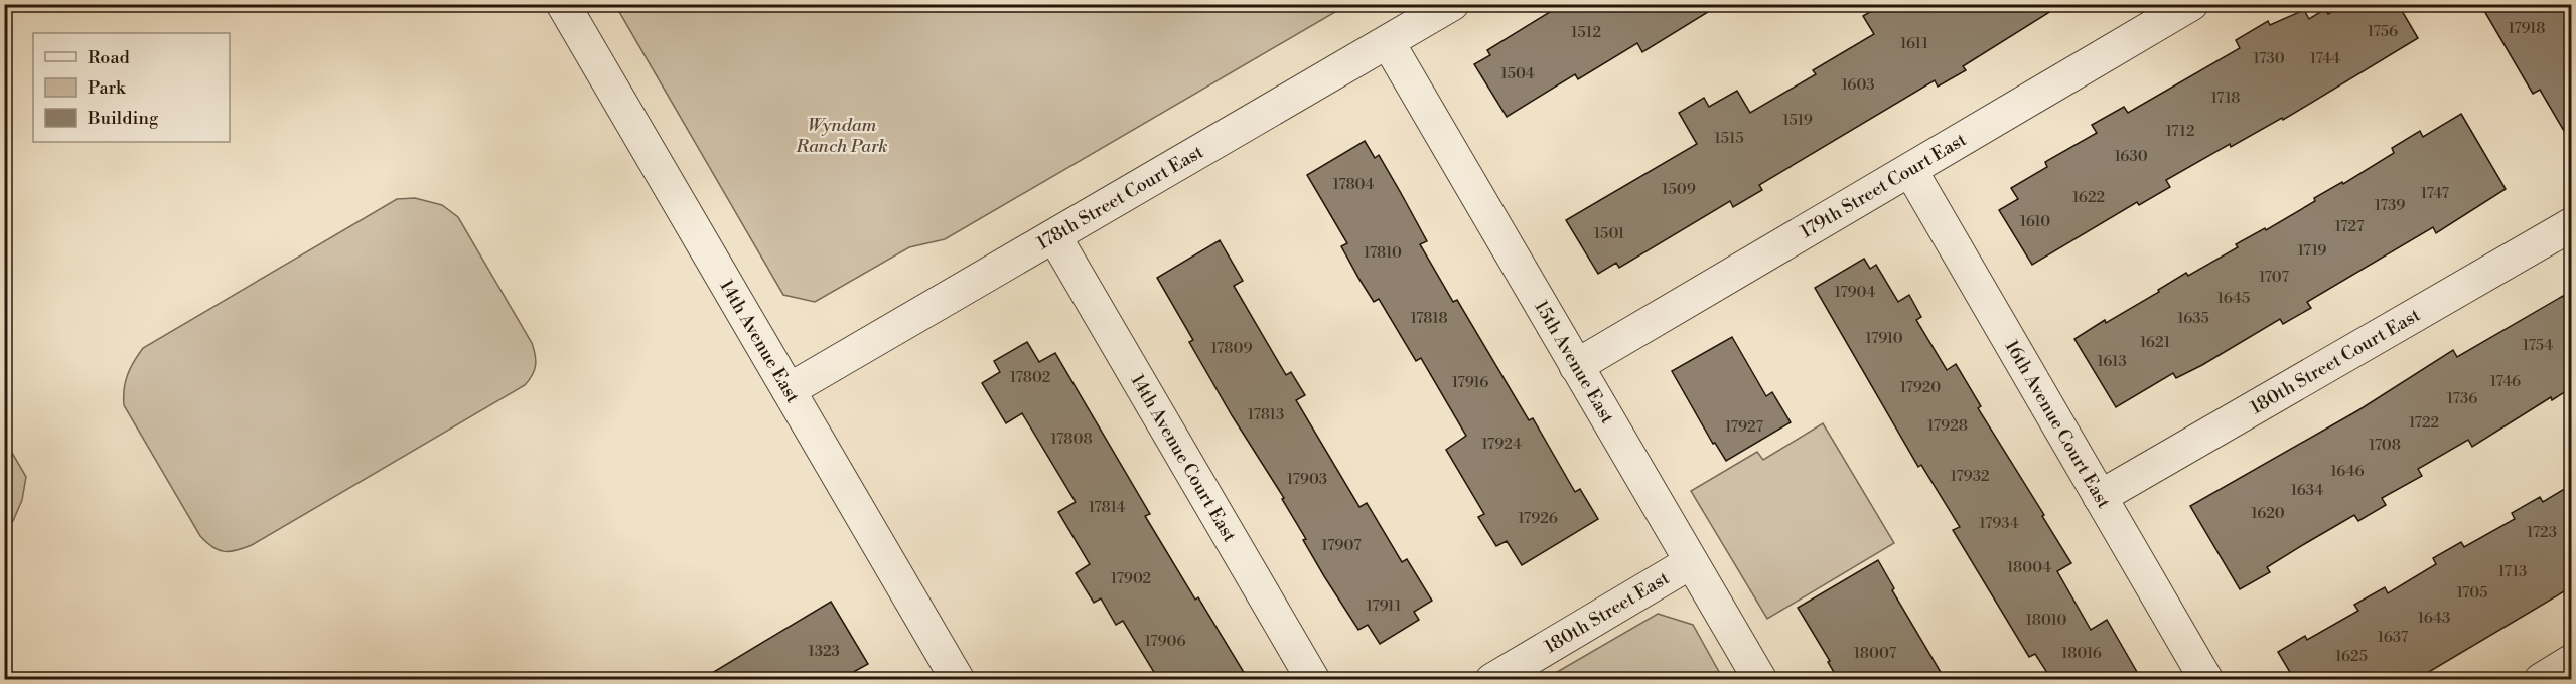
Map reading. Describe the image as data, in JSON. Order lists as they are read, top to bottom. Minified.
{"streets":{"street":["179th Street Court East","178th Street Court East","14th Avenue East","15th Avenue East","180th Street Court East","16th Avenue Court East","14th Avenue Court East","180th Street East"]},"crossings":[["179th Street Court East","15th Avenue East"],["179th Street Court East","16th Avenue Court East"],["178th Street Court East","14th Avenue East"],["178th Street Court East","15th Avenue East"],["178th Street Court East","14th Avenue Court East"],["15th Avenue East","180th Street East"],["180th Street Court East","16th Avenue Court East"]],"parks":["Wyndam Ranch Park"],"house_numbers":["17918","1756","1512","1611","1730","1744","1504","1603","1718","1519","1712","1515","1630","17804","1509","1747","1622","1739","1610","1727","1501","1719","17810","1707","17904","1645","17818","1635","17910","1621","1754","17809","1613","17802","1746","17916","17920","1736","17813","1722","17928","17927","17808","17924","1708","1646","17932","17903","1634","17814","1620","17926","17934","1723","17907","18004","1713","17902","1705","17911","1643","18010","1637","17906","1323","18007","18016","1625"],"legend":["Road","Park","Building"]}
